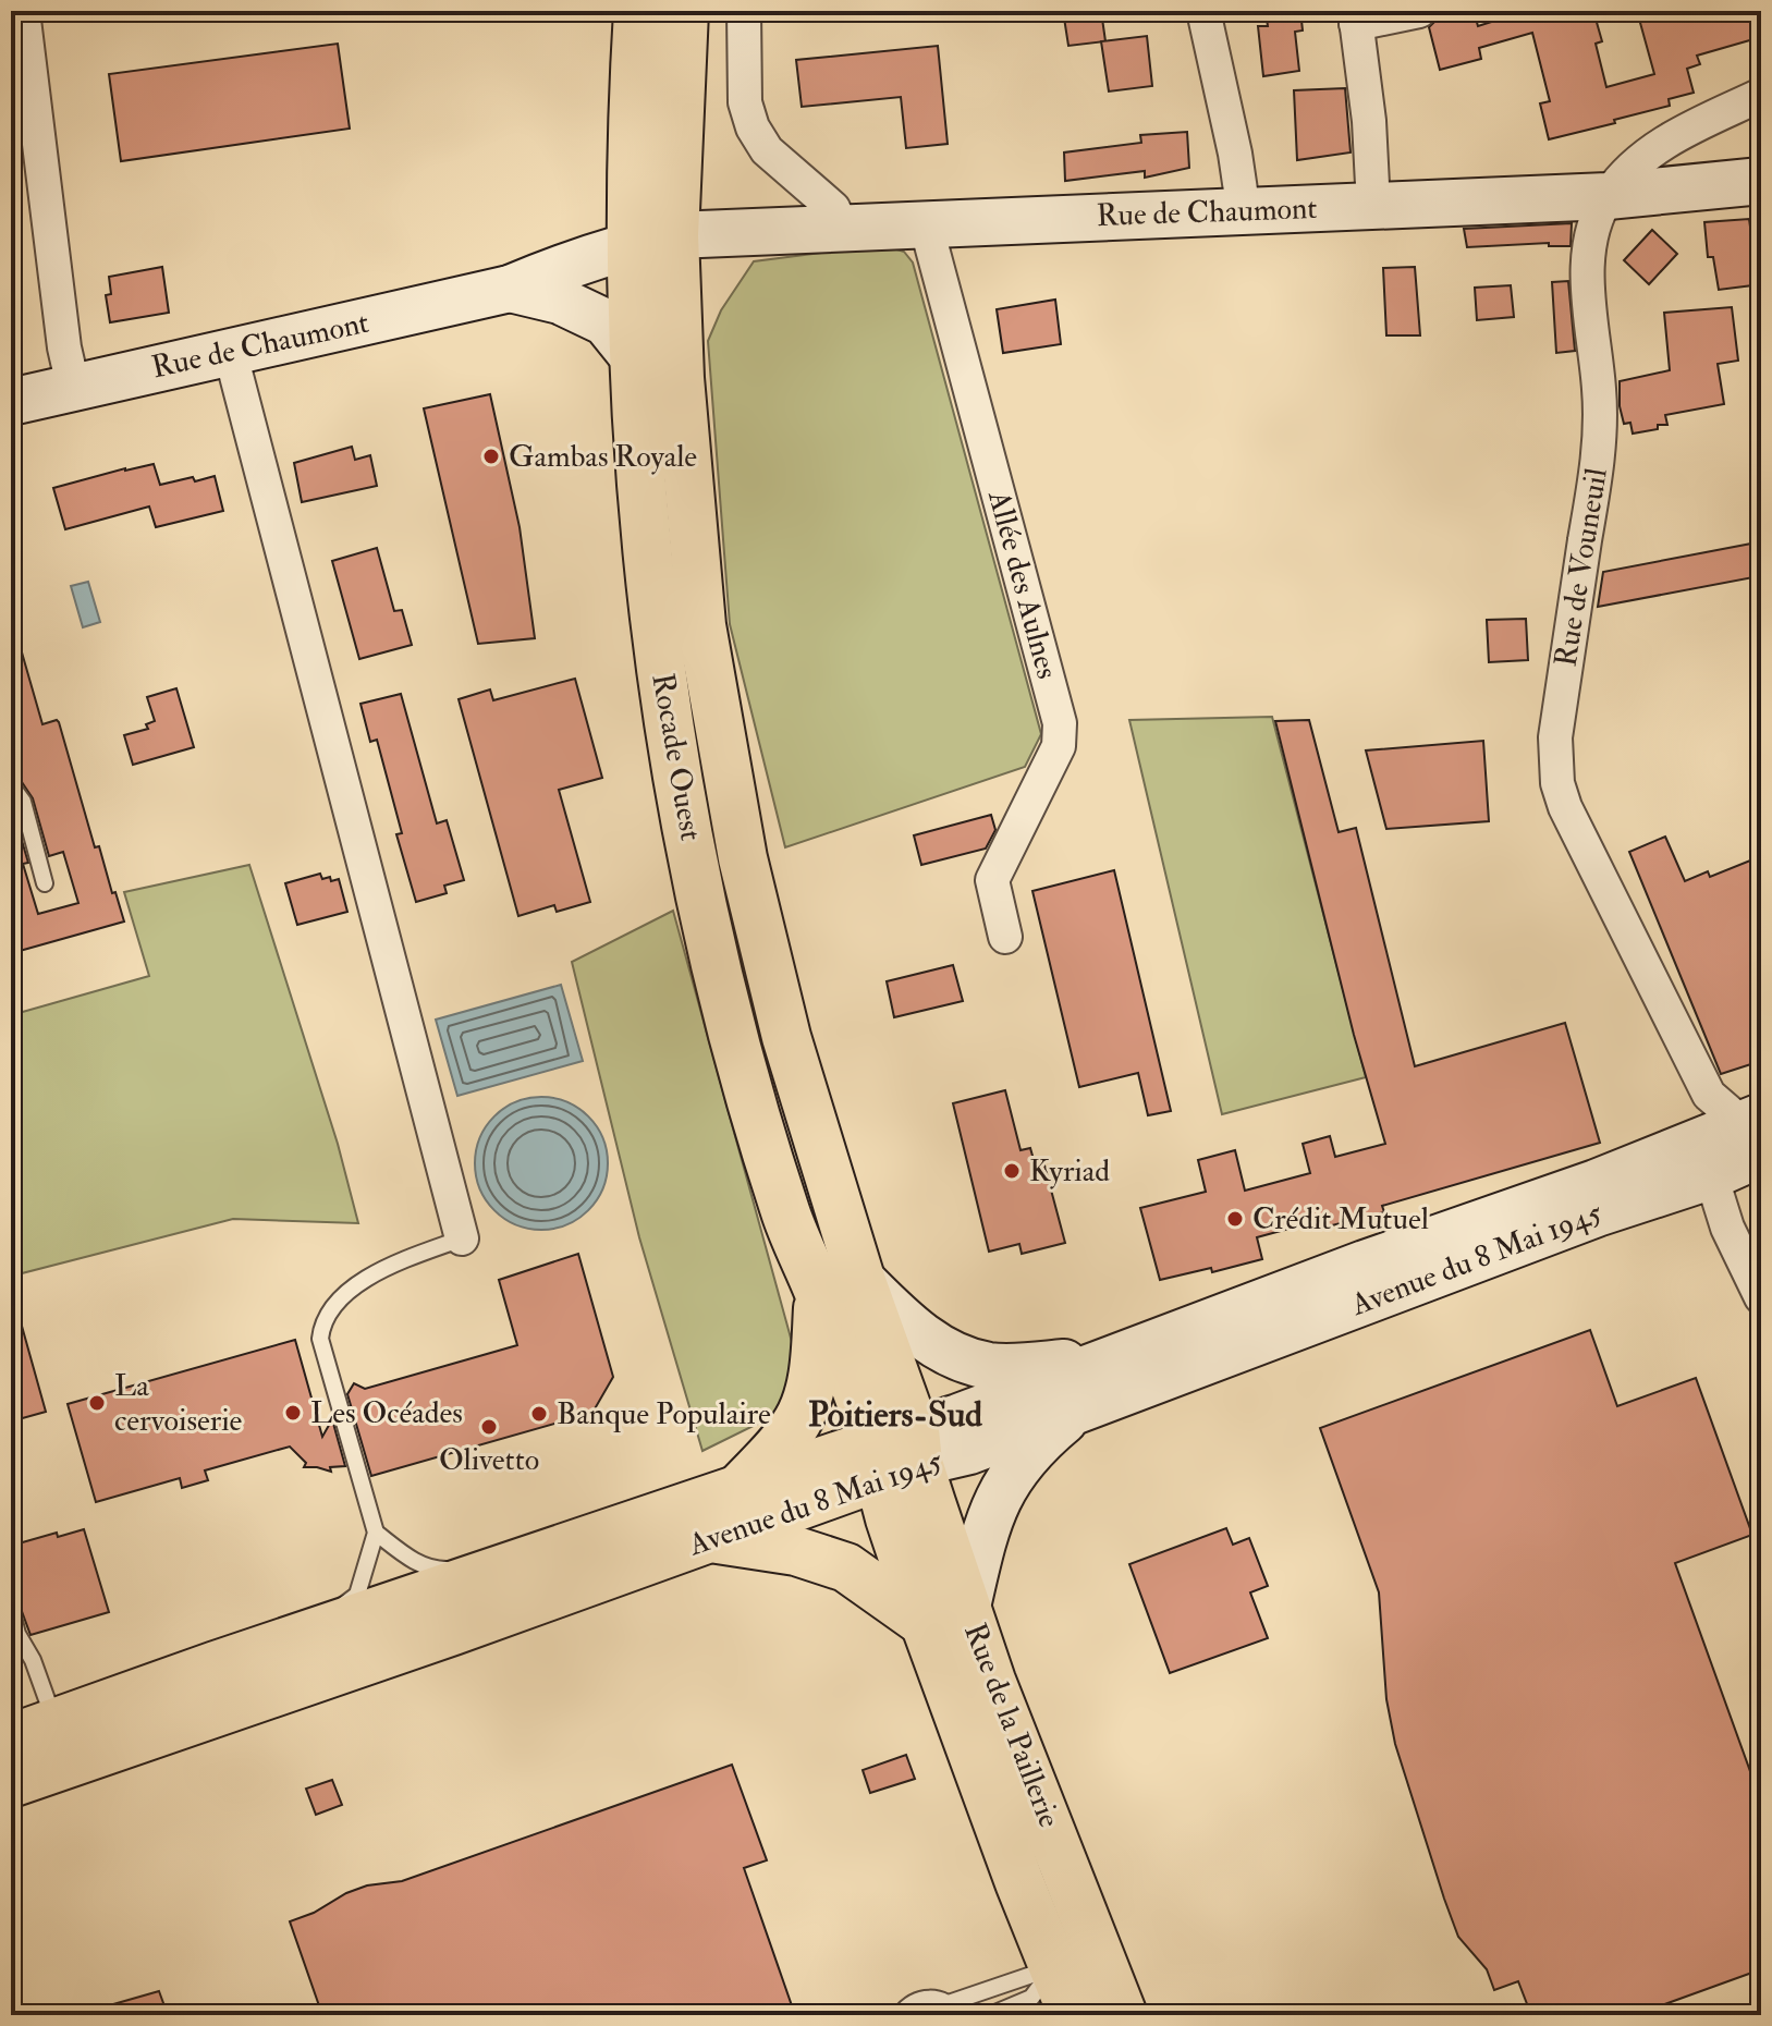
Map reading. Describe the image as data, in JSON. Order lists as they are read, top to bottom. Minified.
{"streets":{"main road":["Rue de Chaumont","Rocade Ouest","Avenue du 8 Mai 1945","Rue de la Paillerie"],"street":["Rue de Vouneuil","Allée des Aulnes"]},"crossings":[["Rue de Chaumont","Rue de Vouneuil"],["Rue de Chaumont","Allée des Aulnes"],["Rue de Chaumont","Rocade Ouest"],["Rue de Vouneuil","Avenue du 8 Mai 1945"],["Rocade Ouest","Avenue du 8 Mai 1945"],["Rocade Ouest","Rue de la Paillerie"],["Avenue du 8 Mai 1945","Rue de la Paillerie"]],"districts":["Poitiers-Sud"],"places":["Gambas Royale","Kyriad","Crédit Mutuel","La cervoiserie","Les Océades","Banque Populaire","Olivetto"]}
